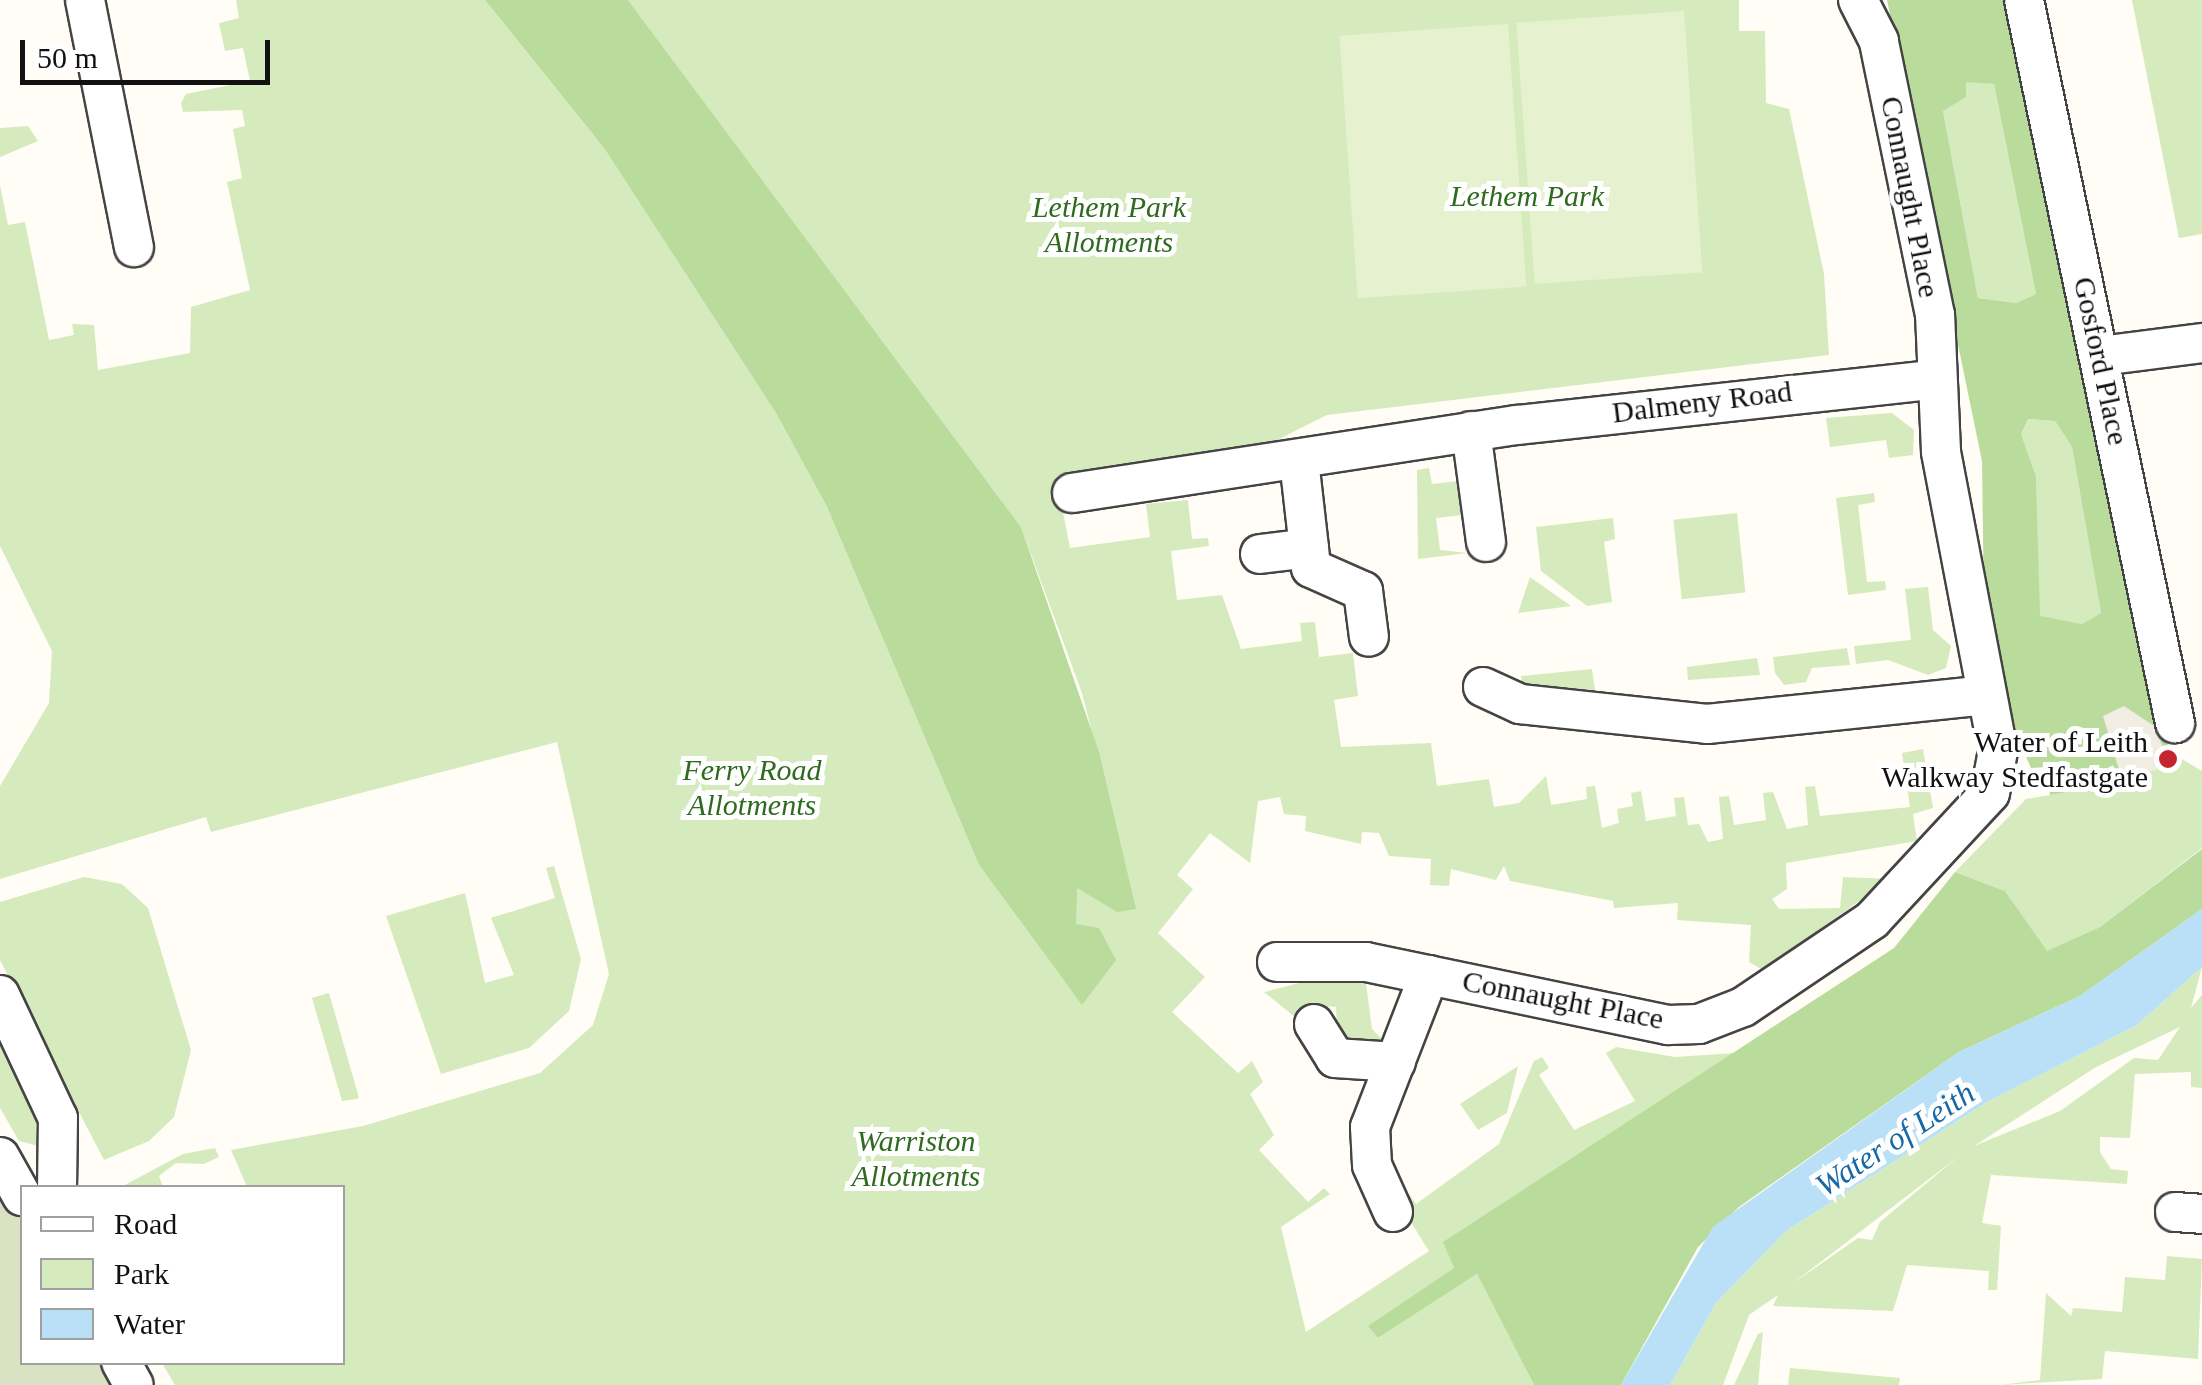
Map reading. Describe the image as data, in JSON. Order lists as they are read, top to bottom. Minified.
{"streets":{"street":["Connaught Place","Gosford Place","Dalmeny Road"]},"crossings":[["Connaught Place","Dalmeny Road"]],"water":["Water of Leith"],"parks":["Lethem Park","Lethem Park Allotments","Ferry Road Allotments","Warriston Allotments"],"places":["Water of Leith Walkway Stedfastgate"],"legend":["Road","Park","Water"],"scale_bar":"50 m"}
